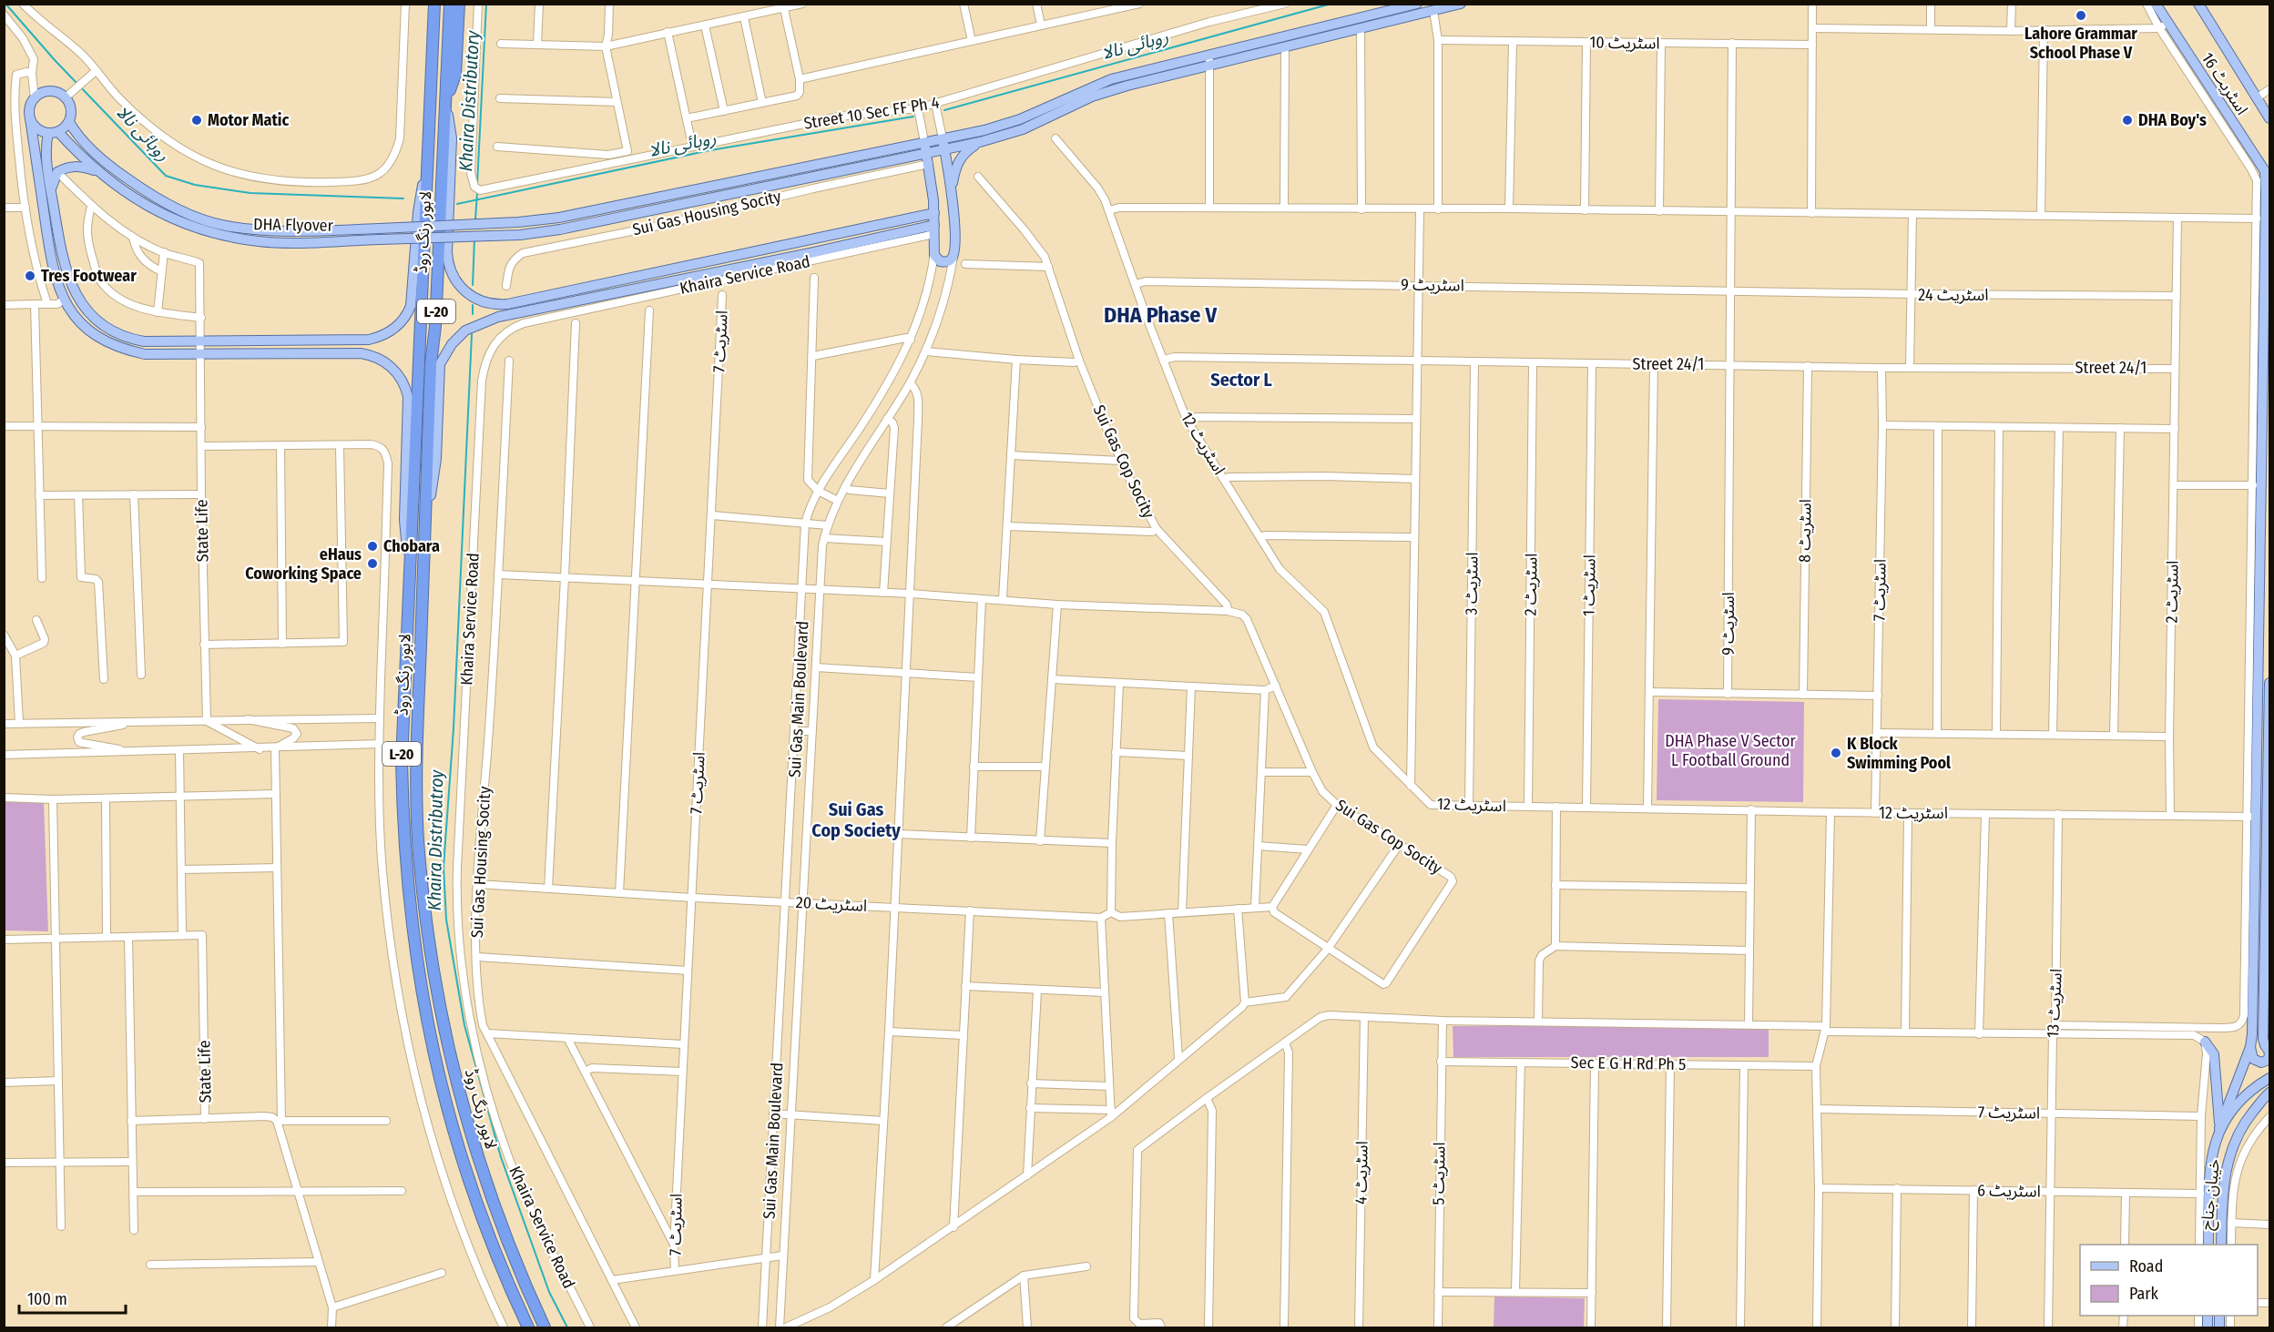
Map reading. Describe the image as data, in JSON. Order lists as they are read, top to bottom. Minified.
{"streets":{"highway":["لاہور رنگ روڈ","L-20"],"main road":["اسٹریٹ 16","DHA Flyover","Sui Gas Main Boulevard","خیبان جناح"],"street":["اسٹریٹ 10","Street 10 Sec FF Ph 4","Sui Gas Housing Socity","Khaira Service Road","اسٹریٹ 9","اسٹریٹ 24","اسٹریٹ 7","Street 24/1","اسٹریٹ 12","Sui Gas Cop Socity","State Life","اسٹریٹ 8","اسٹریٹ 3","اسٹریٹ 2","اسٹریٹ 1","اسٹریٹ 20","اسٹریٹ 13","Sec E G H Rd Ph 5","اسٹریٹ 4","اسٹریٹ 5","اسٹریٹ 6"]},"crossings":[["اسٹریٹ 10","اسٹریٹ 9"],["Street 10 Sec FF Ph 4","Sui Gas Main Boulevard"],["Sui Gas Housing Socity","Sui Gas Main Boulevard"],["Sui Gas Housing Socity","اسٹریٹ 20"],["DHA Flyover","Sui Gas Main Boulevard"],["Khaira Service Road","Sui Gas Main Boulevard"],["اسٹریٹ 9","اسٹریٹ 24"],["اسٹریٹ 9","Street 24/1"],["اسٹریٹ 9","اسٹریٹ 12"],["اسٹریٹ 24","اسٹریٹ 2"],["اسٹریٹ 7","Street 24/1"],["اسٹریٹ 7","اسٹریٹ 12"],["اسٹریٹ 7","اسٹریٹ 20"],["اسٹریٹ 7","اسٹریٹ 13"],["Street 24/1","اسٹریٹ 12"],["Street 24/1","اسٹریٹ 8"],["Street 24/1","اسٹریٹ 3"],["Street 24/1","اسٹریٹ 2"],["Street 24/1","اسٹریٹ 1"],["اسٹریٹ 12","اسٹریٹ 3"],["اسٹریٹ 12","اسٹریٹ 2"],["اسٹریٹ 12","اسٹریٹ 1"],["اسٹریٹ 12","اسٹریٹ 13"],["Sui Gas Main Boulevard","اسٹریٹ 20"],["اسٹریٹ 13","اسٹریٹ 6"],["Sec E G H Rd Ph 5","اسٹریٹ 5"]],"districts":["DHA Phase V","Sector L","Sui Gas Cop Society"],"water":["روہائی نالا","Khaira Distributory","Khaira Distributroy"],"parks":["DHA Phase V Sector L Football Ground"],"places":["Lahore Grammar School Phase V","Motor Matic","DHA Boy's","Tres Footwear","Chobara","eHaus Coworking Space","K Block Swimming Pool"],"legend":["Road","Park"],"scale_bar":"100 m"}
